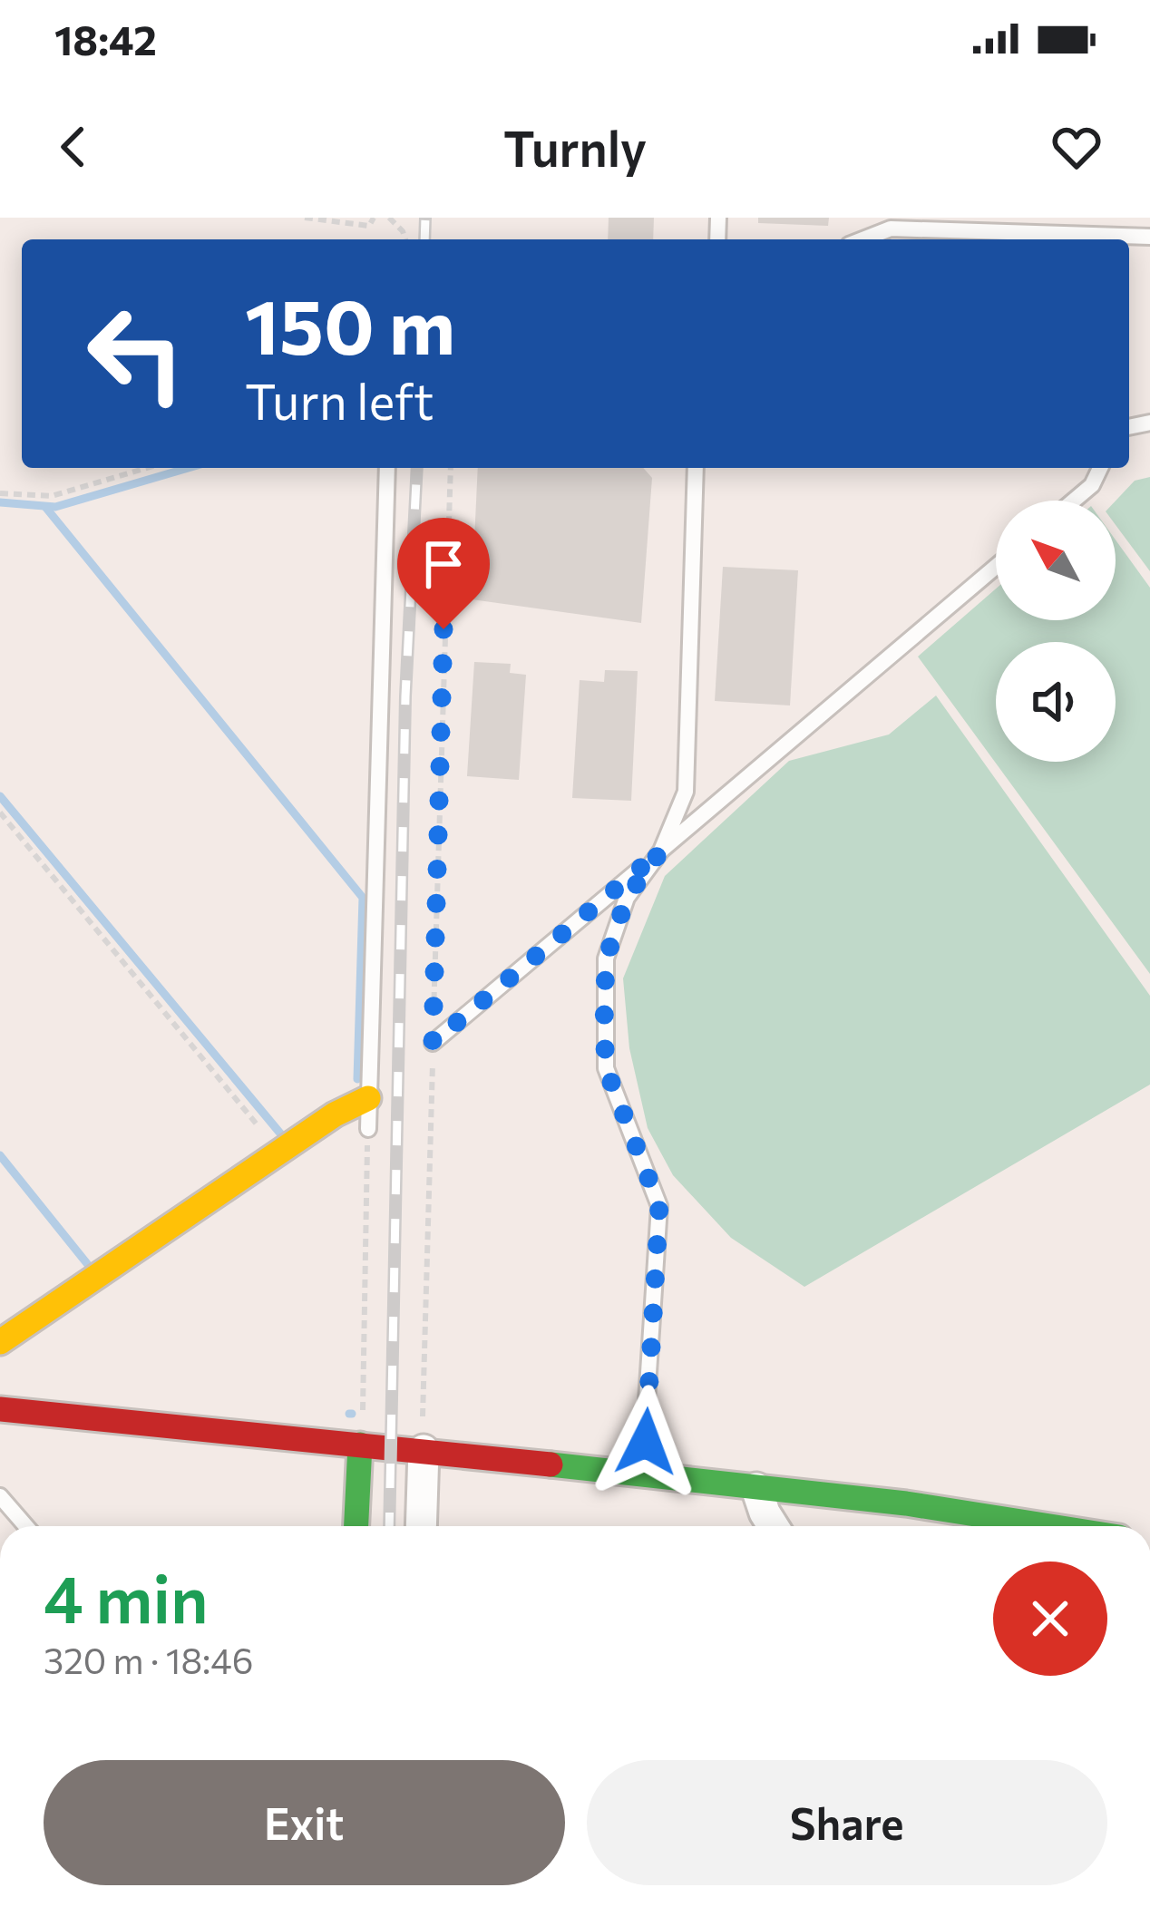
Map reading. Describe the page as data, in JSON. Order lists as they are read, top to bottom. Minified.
{"north":"top left","page":{"status":"18:42","header":"Turnly","turn":["150 m","Turn left"],"heading":["4 min","320 m · 18:46"],"buttons":["Exit","Share"]}}
